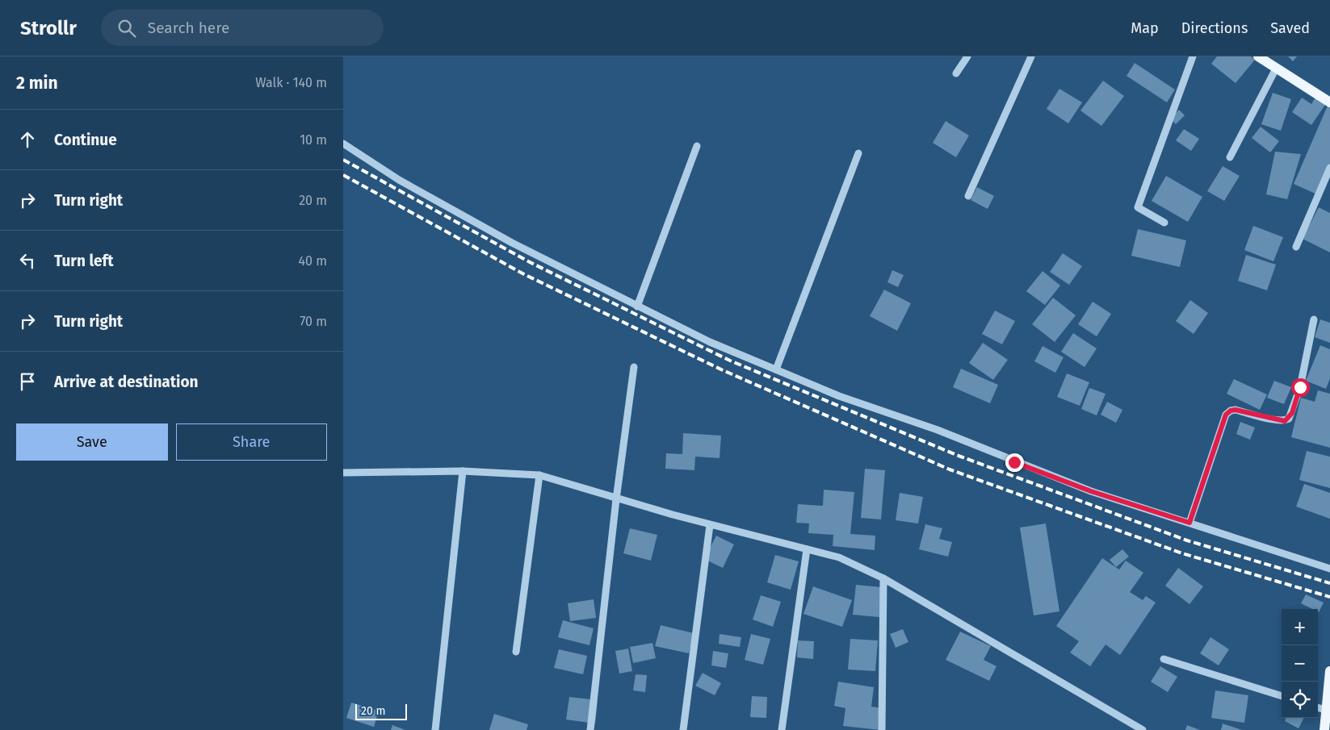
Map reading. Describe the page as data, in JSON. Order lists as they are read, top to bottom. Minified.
{"scale_bar":"20 m","page":{"header":"Strollr","search":"Search here","nav":["Map","Directions","Saved"],"heading":["2 min","Walk · 140 m"],"list":[["Continue","10 m"],["Turn right","20 m"],["Turn left","40 m"],["Turn right","70 m"],"Arrive at destination"],"buttons":["Save","Share"],"map_buttons":["+","−"],"scale":"20 m"}}
